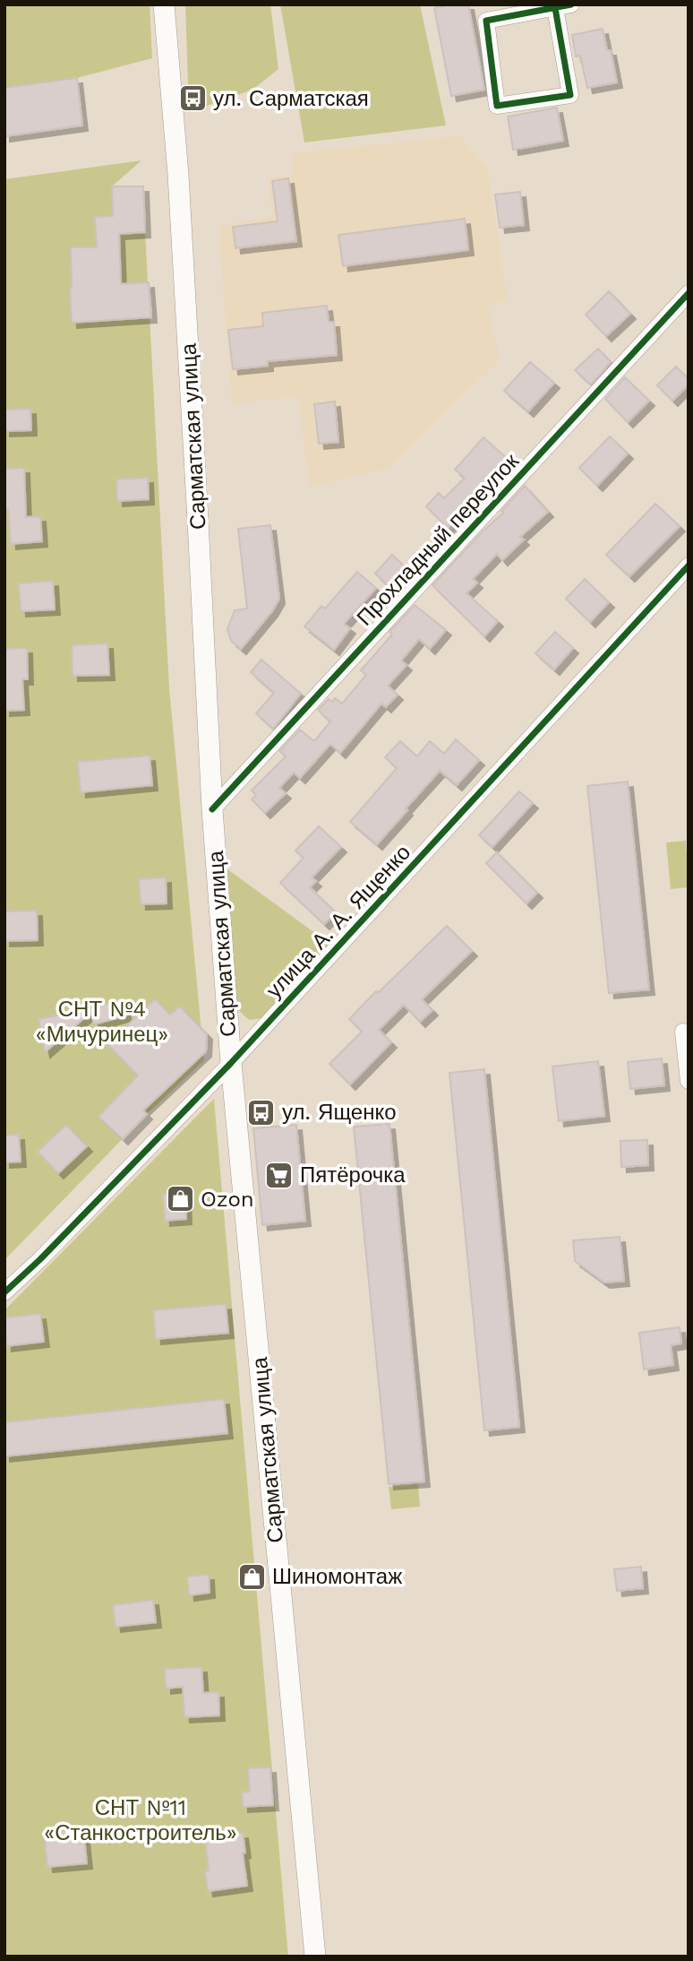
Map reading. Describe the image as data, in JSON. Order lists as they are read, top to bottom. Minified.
{"streets":{"main road":["Сарматская улица"],"street":["Прохладный переулок","улица А. А. Ященко"]},"crossings":[["Сарматская улица","Прохладный переулок"],["Сарматская улица","улица А. А. Ященко"]],"parks":["СНТ №4 «Мичуринец»","СНТ №11 «Станкостроитель»"],"places":{"bus stop":["ул. Сарматская","ул. Ященко"],"supermarket":["Пятёрочка"],"shop":["Ozon","Шиномонтаж"]}}
